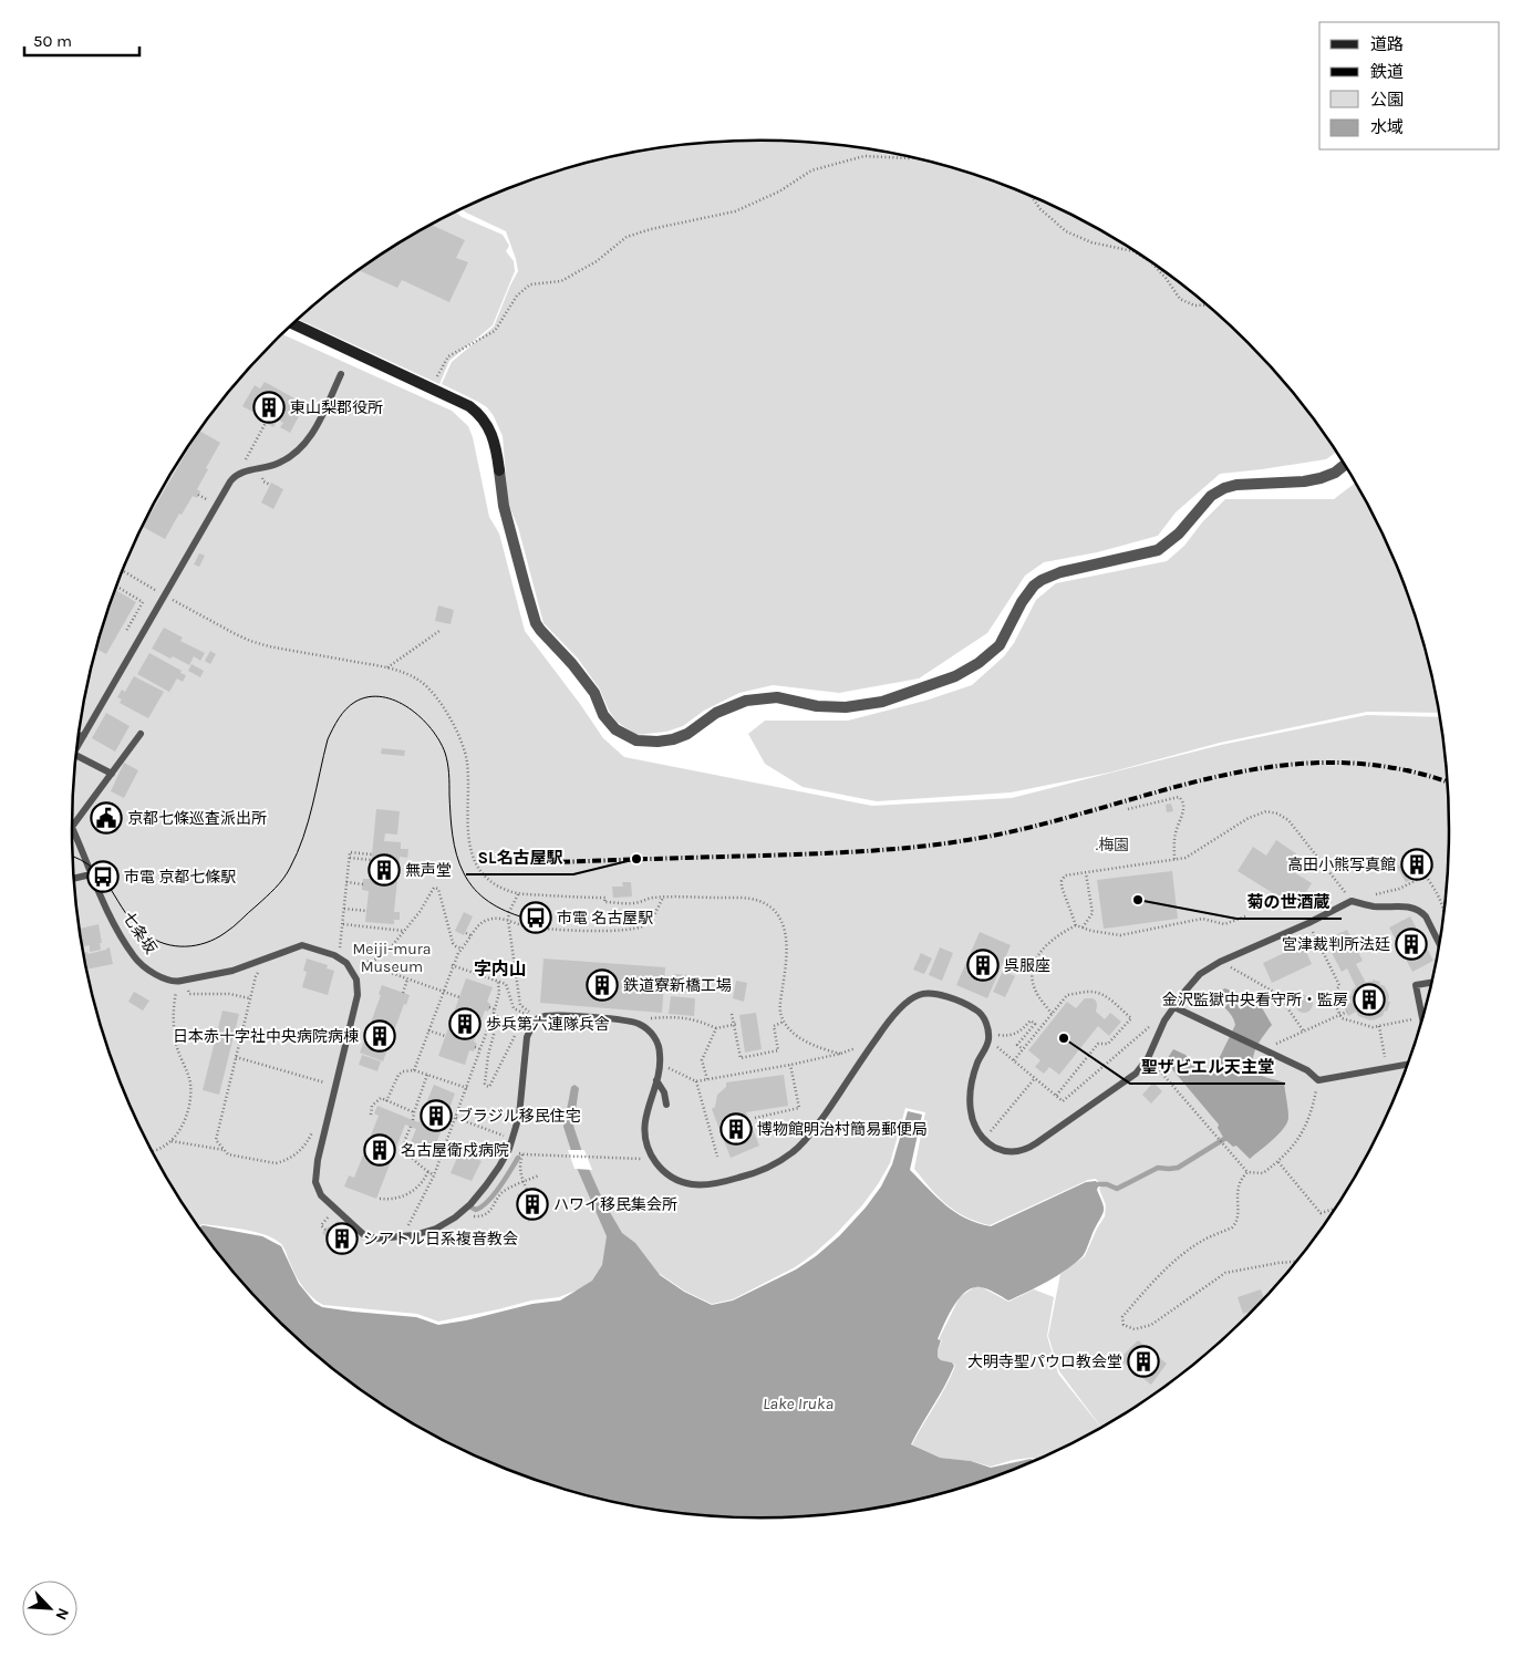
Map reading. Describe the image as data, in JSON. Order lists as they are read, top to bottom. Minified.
{"streets":{"lane":["七条坂"]},"districts":["字内山"],"water":["Lake Iruka"],"parks":[".梅園","Meiji-mura Museum"],"places":{"building":["東山梨郡役所","高田小熊写真館","無声堂","宮津裁判所法廷","呉服座","鉄道寮新橋工場","金沢監獄中央看守所・監房","歩兵第六連隊兵舎","日本赤十字社中央病院病棟","ブラジル移民住宅","博物館明治村簡易郵便局","名古屋衛戍病院","ハワイ移民集会所","シアトル日系複音教会","大明寺聖パウロ教会堂"],"public building":["京都七條巡査派出所"],"other":["SL名古屋駅","菊の世酒蔵","聖ザビエル天主堂"],"bus stop":["市電 京都七條駅","市電 名古屋駅"]},"legend":["道路","鉄道","公園","水域"],"scale_bar":"50 m","north":"bottom right"}
